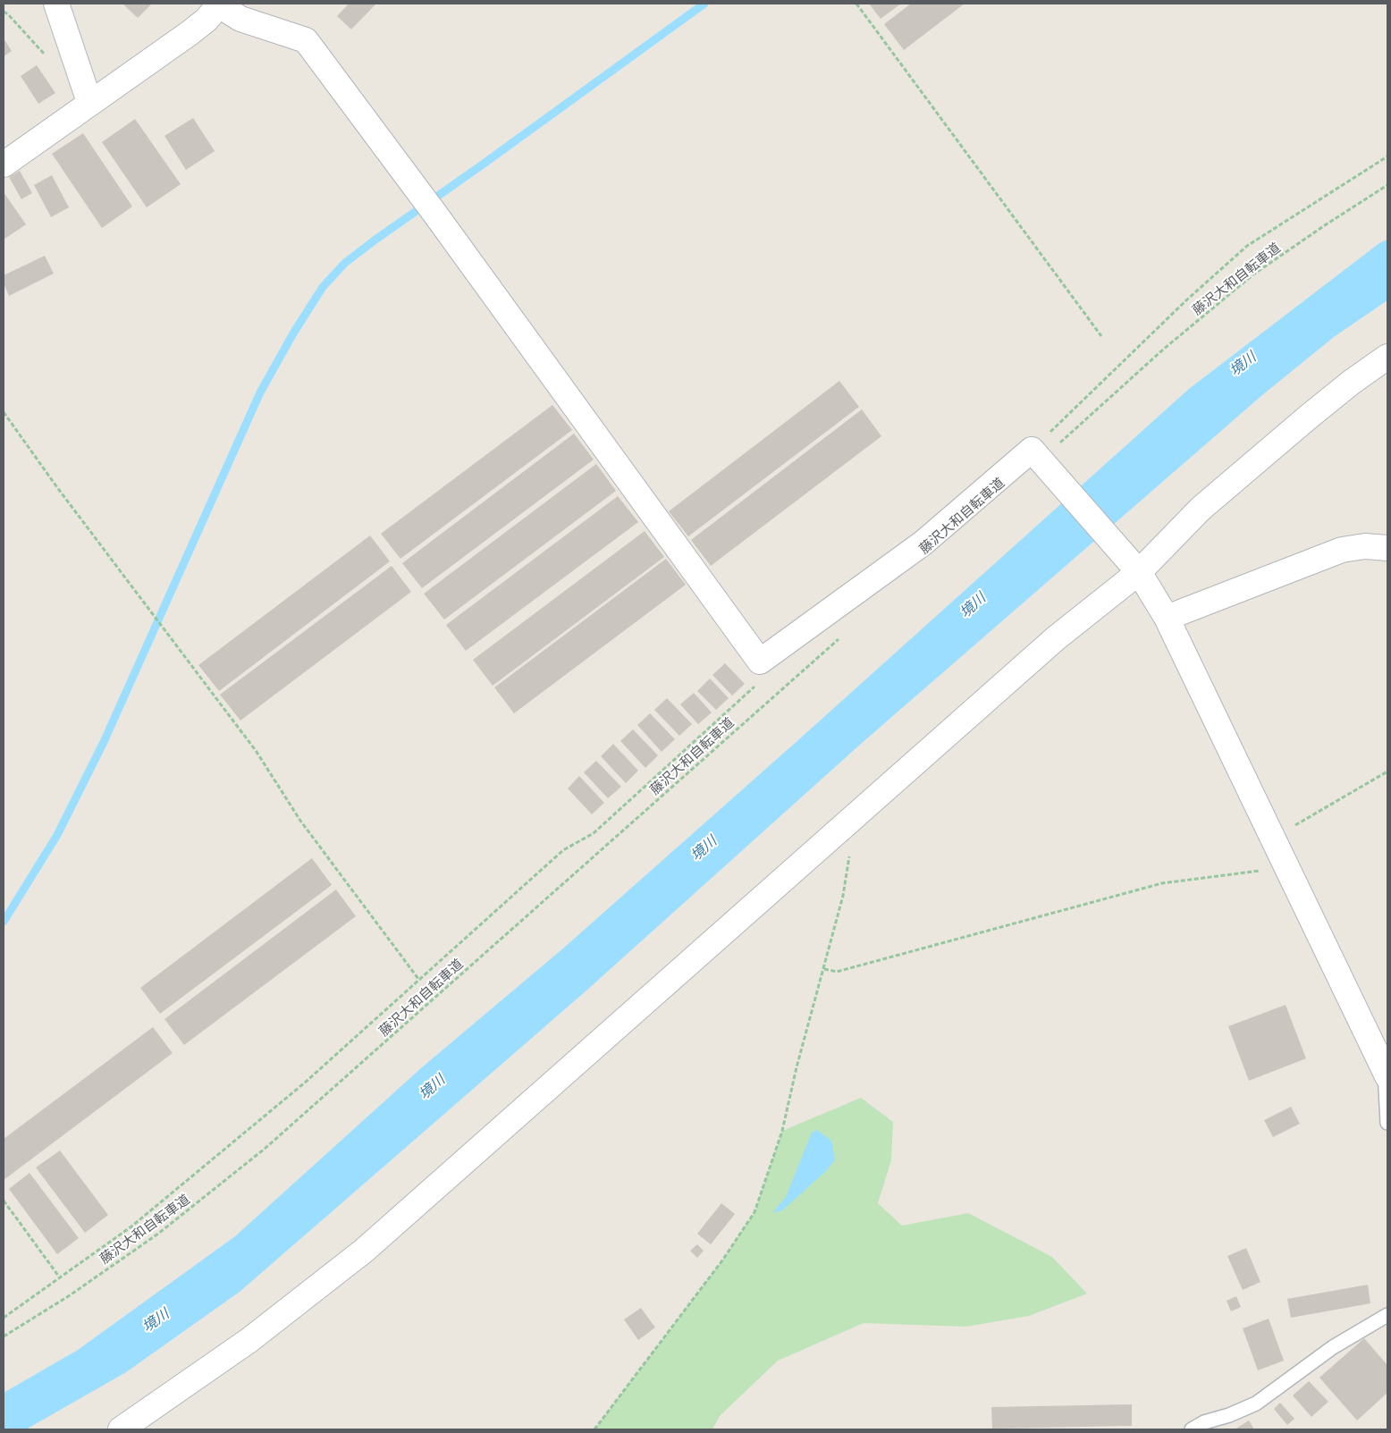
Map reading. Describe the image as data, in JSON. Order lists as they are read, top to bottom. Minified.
{"streets":{"path":["藤沢大和自転車道"]},"water":["境川"]}
